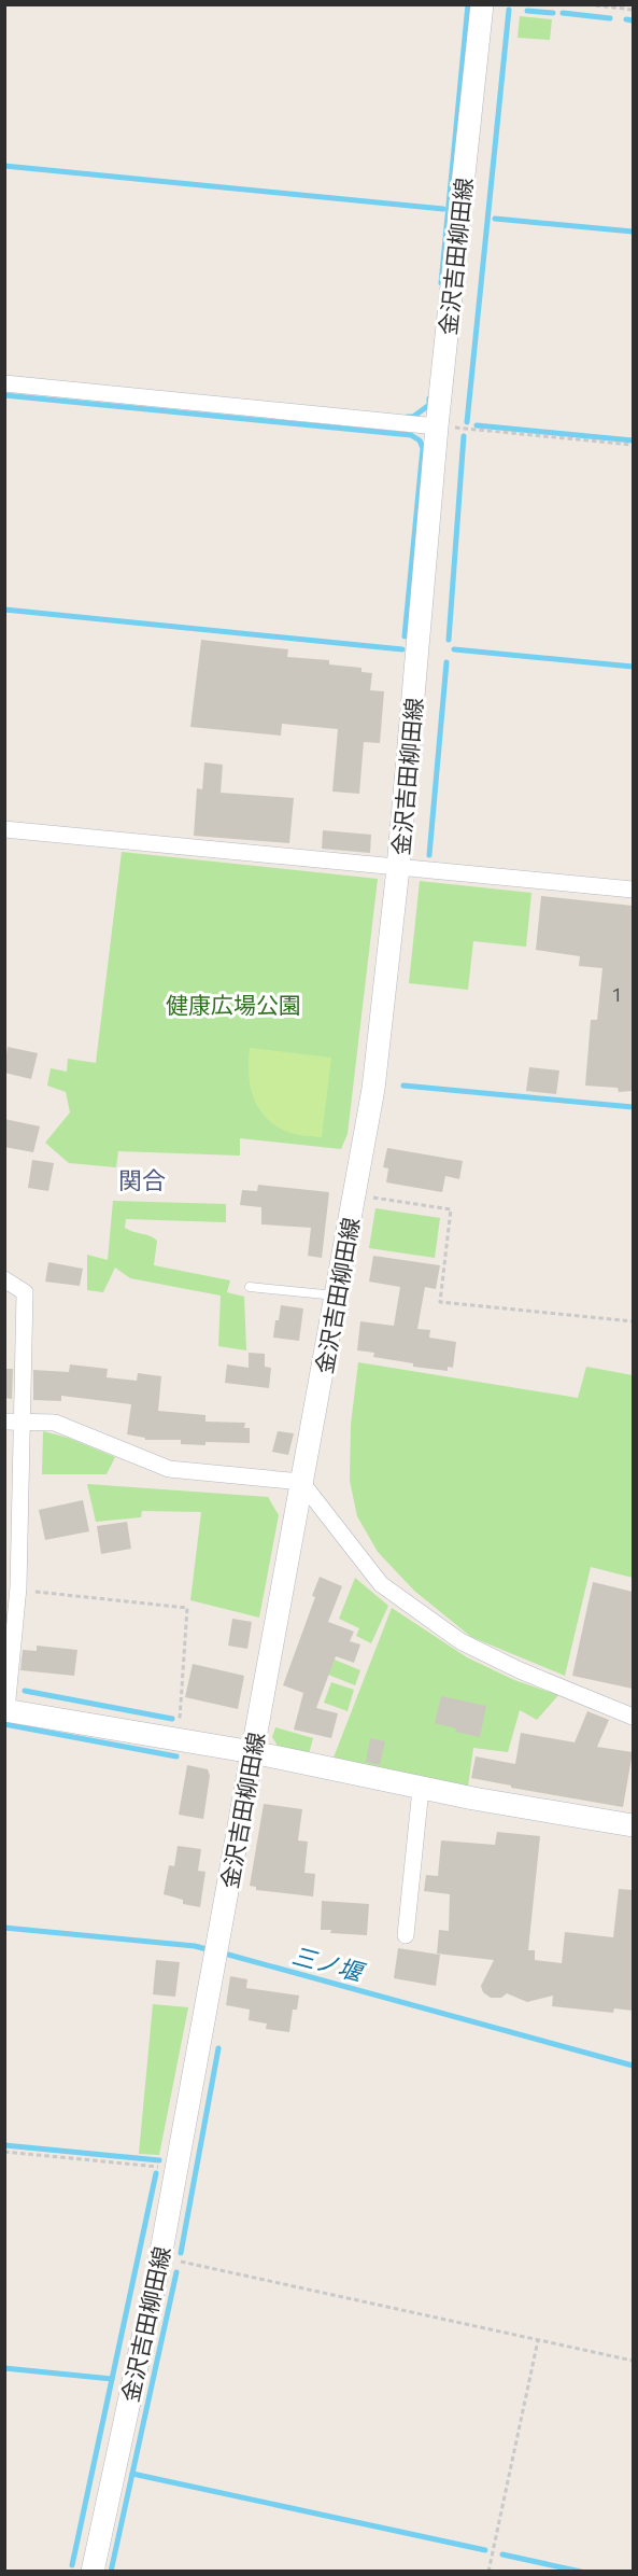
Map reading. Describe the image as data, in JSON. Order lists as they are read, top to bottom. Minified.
{"streets":{"main road":["金沢吉田柳田線"]},"districts":["関合"],"water":["三ノ堰"],"parks":["健康広場公園"],"house_numbers":["1"]}
